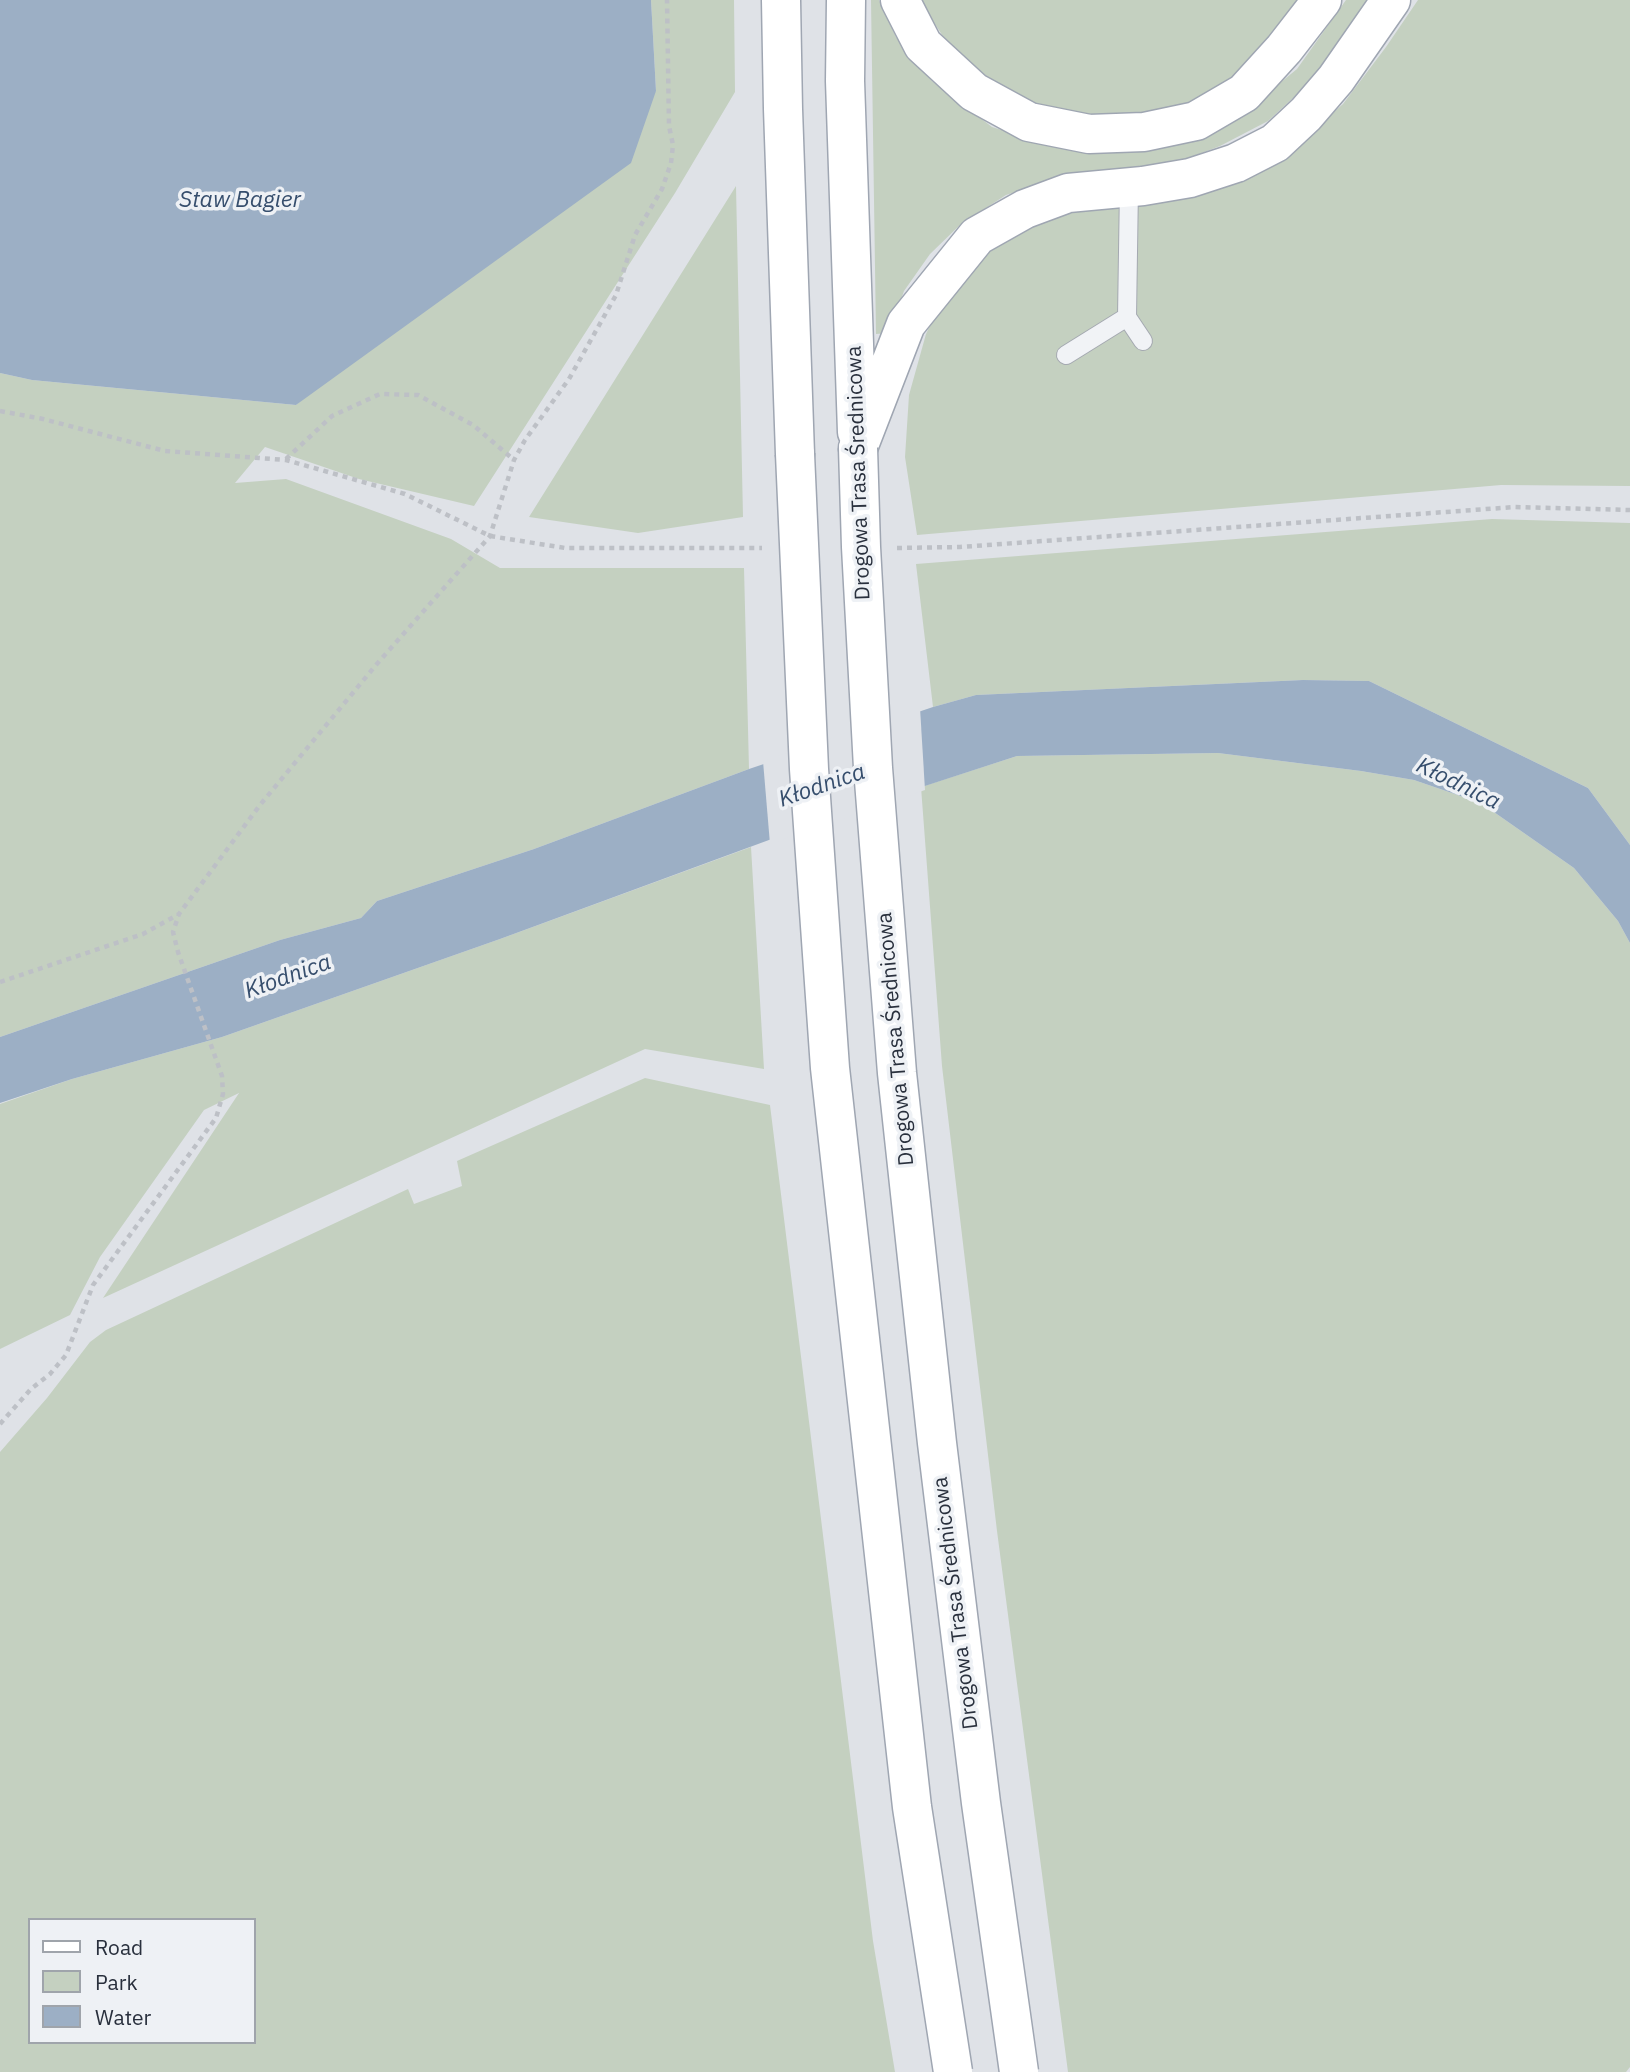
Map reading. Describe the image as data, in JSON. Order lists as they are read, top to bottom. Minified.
{"streets":{"main road":["Drogowa Trasa Średnicowa"]},"water":["Staw Bagier","Kłodnica"],"legend":["Road","Park","Water"]}
